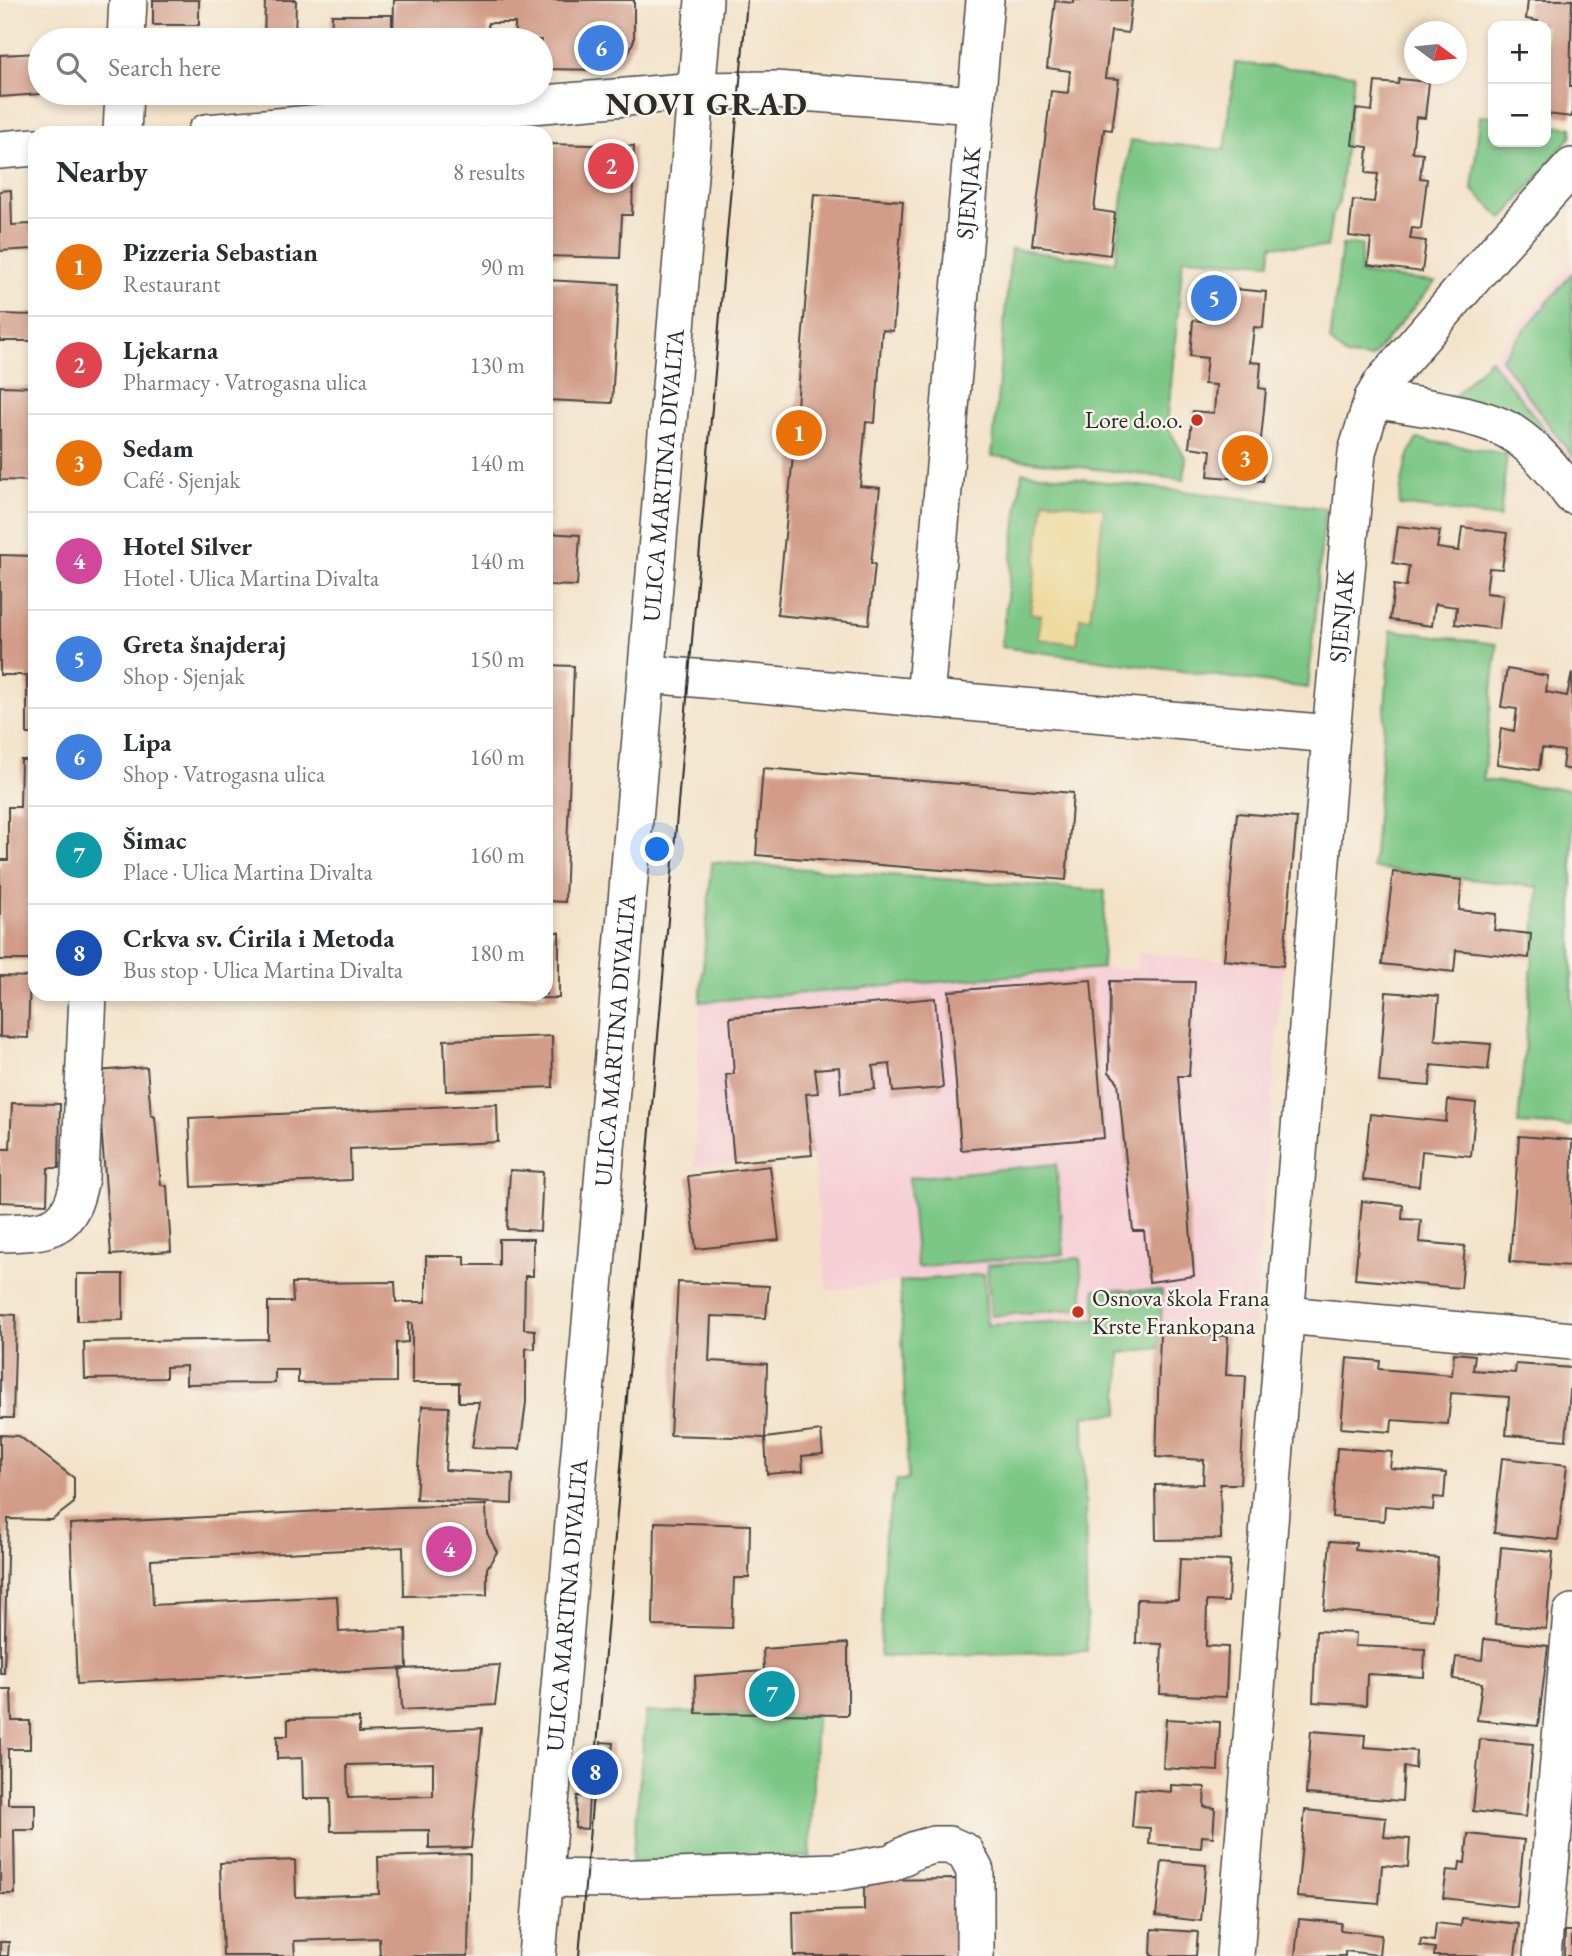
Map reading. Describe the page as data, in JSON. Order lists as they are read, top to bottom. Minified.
{"streets":{"street":["SJENJAK","ULICA MARTINA DIVALTA"]},"districts":["NOVI GRAD"],"places":["Lore d.o.o.","Osnova škola Frana Krste Frankopana"],"north":"right","page":{"map_buttons":["+","−"],"pins":["6","2","5","1","3","4","7","8"],"search":"Search here","heading":["Nearby","8 results"],"list":[{"mark":"1","name":"Pizzeria Sebastian","note":"Restaurant","value":"90 m"},{"mark":"2","name":"Ljekarna","note":"Pharmacy · Vatrogasna ulica","value":"130 m"},{"mark":"3","name":"Sedam","note":"Café · Sjenjak","value":"140 m"},{"mark":"4","name":"Hotel Silver","note":"Hotel · Ulica Martina Divalta","value":"140 m"},{"mark":"5","name":"Greta šnajderaj","note":"Shop · Sjenjak","value":"150 m"},{"mark":"6","name":"Lipa","note":"Shop · Vatrogasna ulica","value":"160 m"},{"mark":"7","name":"Šimac","note":"Place · Ulica Martina Divalta","value":"160 m"},{"mark":"8","name":"Crkva sv. Ćirila i Metoda","note":"Bus stop · Ulica Martina Divalta","value":"180 m"}]}}
